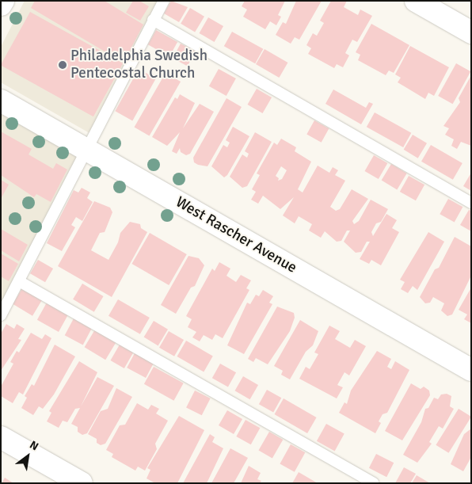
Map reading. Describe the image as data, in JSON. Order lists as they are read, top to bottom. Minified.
{"streets":{"street":["West Rascher Avenue"]},"places":["Philadelphia Swedish Pentecostal Church"],"north":"top right"}
